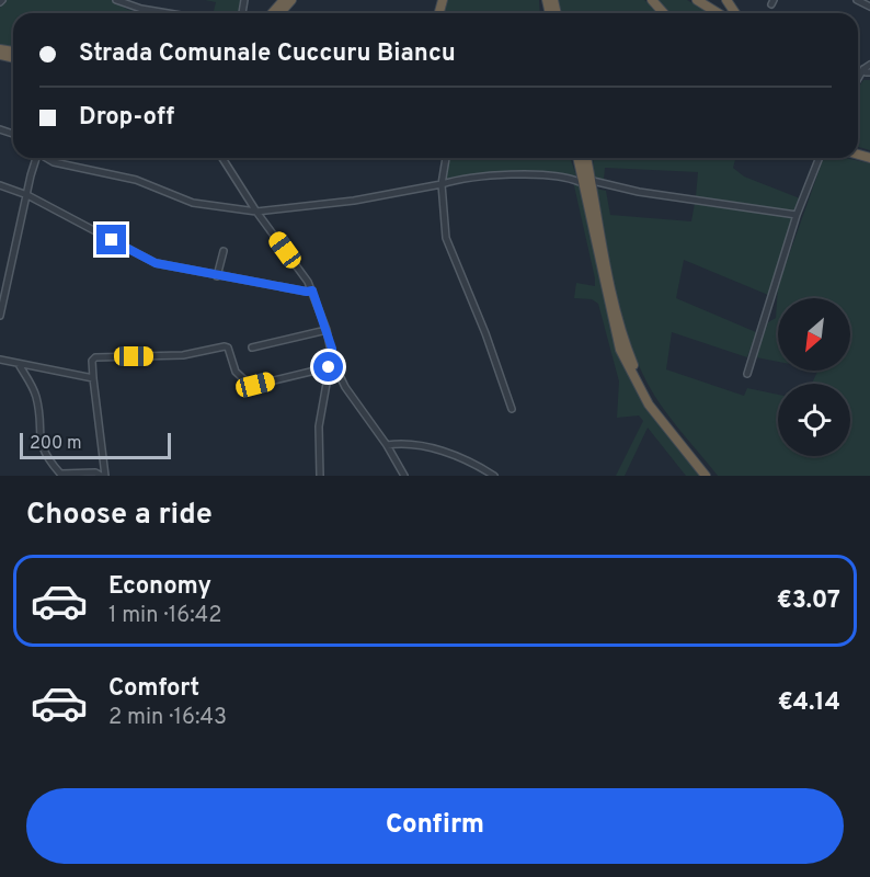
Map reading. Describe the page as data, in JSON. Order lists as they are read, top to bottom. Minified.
{"scale_bar":"200 m","north":"bottom left","page":{"banner":["Strada Comunale Cuccuru Biancu","Drop-off"],"scale":"200 m","heading":"Choose a ride","list":[{"name":"Economy","note":"1 min · 16:42","value":"€3.07"},{"name":"Comfort","note":"2 min · 16:43","value":"€4.14"}],"buttons":"Confirm"}}
